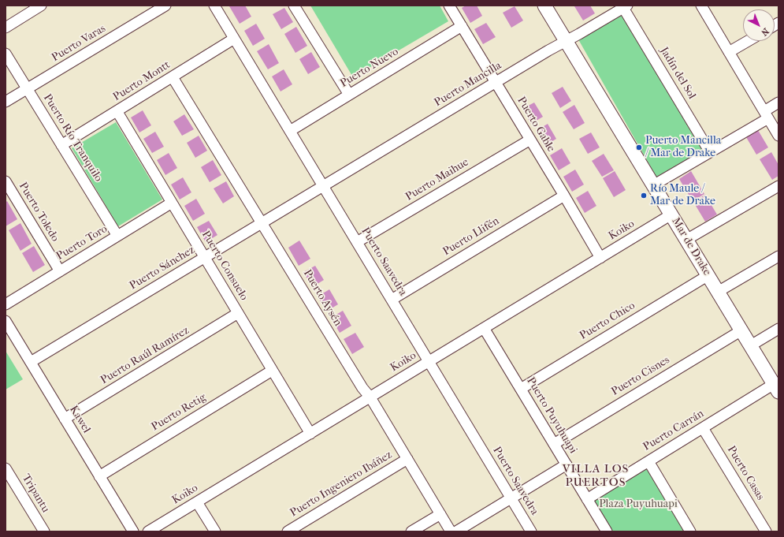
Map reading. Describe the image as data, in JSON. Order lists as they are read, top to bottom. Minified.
{"streets":{"street":["Puerto Varas","Puerto Nuevo","Jadín del Sol","Puerto Montt","Puerto Mancilla","Puerto Gable","Puerto Río Tranquilo","Puerto Maihue","Puerto Toledo","Koiko","Puerto Llifén","Puerto Toro","Mar de Drake","Puerto Saavedra","Puerto Consuelo","Puerto Sánchez","Puerto Aysén","Puerto Chico","Puerto Raúl Ramírez","Puerto Cisnes","Puerto Retig","Puerto Puyuhuapi","Kawel","Puerto Carrán","Puerto Casas","Puerto Ingeniero Ibáñez","Tripantu"]},"crossings":[["Puerto Varas","Puerto Río Tranquilo"],["Puerto Nuevo","Puerto Gable"],["Puerto Nuevo","Puerto Saavedra"],["Jadín del Sol","Puerto Mancilla"],["Puerto Montt","Puerto Río Tranquilo"],["Puerto Montt","Puerto Saavedra"],["Puerto Montt","Puerto Consuelo"],["Puerto Montt","Puerto Aysén"],["Puerto Mancilla","Puerto Gable"],["Puerto Mancilla","Mar de Drake"],["Puerto Mancilla","Puerto Saavedra"],["Puerto Mancilla","Puerto Sánchez"],["Puerto Gable","Puerto Maihue"],["Puerto Gable","Koiko"],["Puerto Gable","Puerto Llifén"],["Puerto Río Tranquilo","Puerto Toro"],["Puerto Maihue","Puerto Saavedra"],["Puerto Toledo","Puerto Toro"],["Koiko","Mar de Drake"],["Koiko","Puerto Saavedra"],["Koiko","Puerto Consuelo"],["Koiko","Puerto Aysén"],["Koiko","Puerto Puyuhuapi"],["Puerto Llifén","Puerto Saavedra"],["Puerto Toro","Puerto Consuelo"],["Mar de Drake","Puerto Chico"],["Mar de Drake","Puerto Cisnes"],["Mar de Drake","Puerto Carrán"],["Puerto Saavedra","Puerto Sánchez"],["Puerto Consuelo","Puerto Sánchez"],["Puerto Consuelo","Puerto Raúl Ramírez"],["Puerto Consuelo","Puerto Retig"],["Puerto Sánchez","Puerto Aysén"],["Puerto Sánchez","Kawel"],["Puerto Aysén","Puerto Ingeniero Ibáñez"],["Puerto Chico","Puerto Puyuhuapi"],["Puerto Raúl Ramírez","Kawel"],["Puerto Cisnes","Puerto Puyuhuapi"],["Puerto Retig","Kawel"],["Puerto Puyuhuapi","Puerto Carrán"],["Puerto Carrán","Puerto Casas"]],"districts":["VILLA LOS PUERTOS"],"parks":["Plaza Puyuhuapi"],"places":["Puerto Mancilla / Mar de Drake","Río Maule / Mar de Drake"],"north":"bottom right"}
